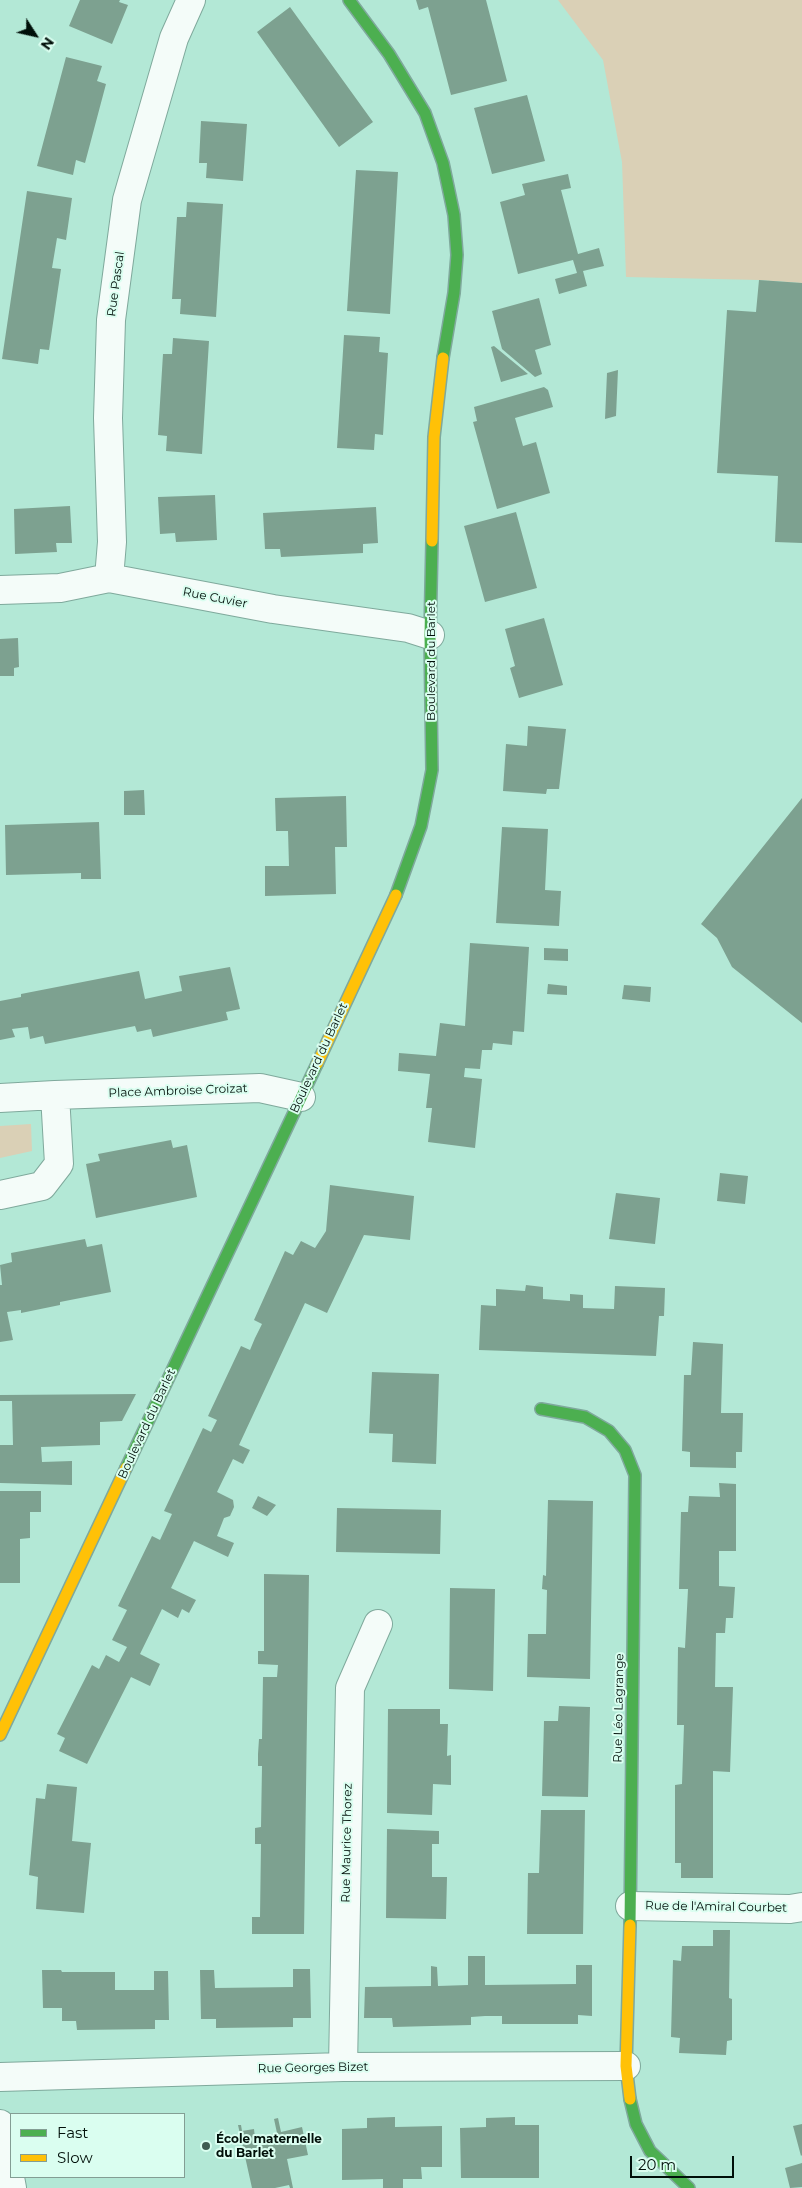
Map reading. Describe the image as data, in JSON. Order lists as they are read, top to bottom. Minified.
{"streets":{"street":["Rue Pascal","Rue Cuvier","Boulevard du Barlet","Place Ambroise Croizat","Rue Léo Lagrange","Rue Maurice Thorez","Rue de l'Amiral Courbet","Rue Georges Bizet"]},"crossings":[["Rue Pascal","Rue Cuvier"],["Rue Cuvier","Boulevard du Barlet"],["Boulevard du Barlet","Place Ambroise Croizat"],["Rue Léo Lagrange","Rue de l'Amiral Courbet"],["Rue Léo Lagrange","Rue Georges Bizet"],["Rue Maurice Thorez","Rue Georges Bizet"]],"places":["École maternelle du Barlet"],"legend":["Fast","Slow"],"scale_bar":"20 m","north":"bottom right"}
